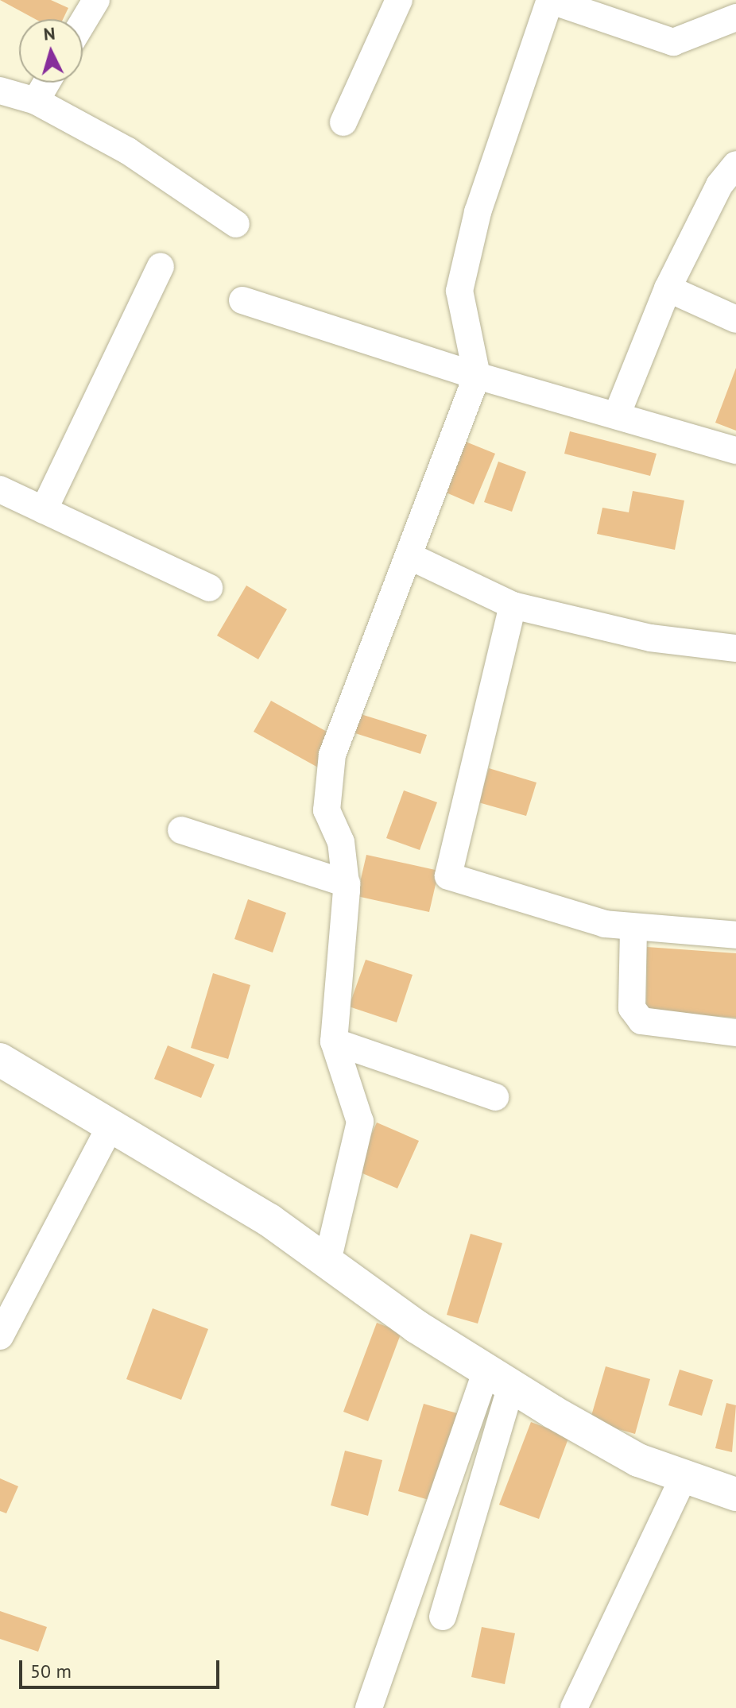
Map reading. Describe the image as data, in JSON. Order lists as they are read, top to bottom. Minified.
{"scale_bar":"50 m","north":"top"}
